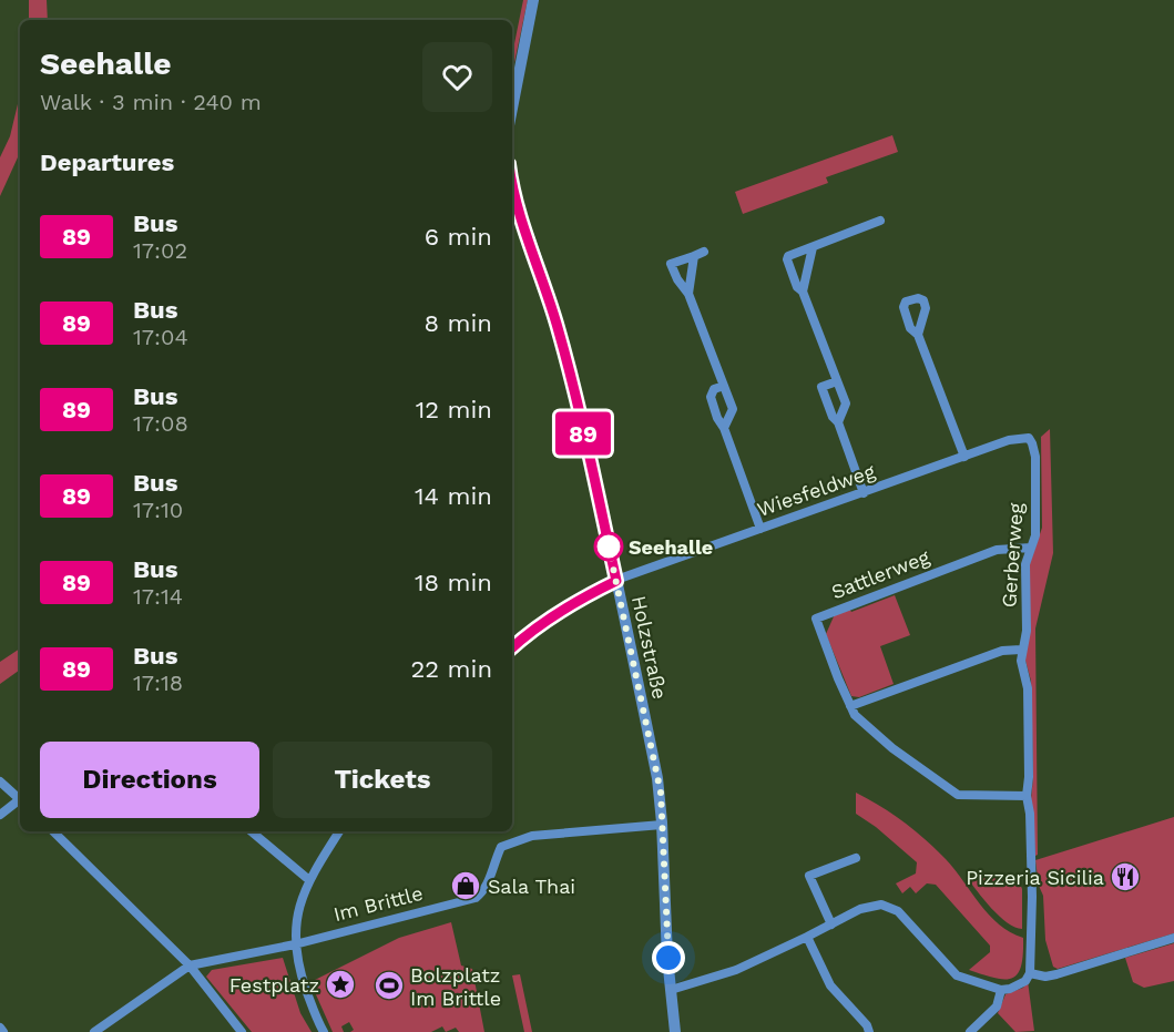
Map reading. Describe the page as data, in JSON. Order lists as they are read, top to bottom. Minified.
{"streets":{"street":["Wiesfeldweg","Gerberweg","Sattlerweg","Holzstraße","Im Brittle"]},"crossings":[["Wiesfeldweg","Gerberweg"],["Wiesfeldweg","Holzstraße"],["Gerberweg","Sattlerweg"],["Holzstraße","Im Brittle"]],"places":{"other":["Seehalle"],"restaurant":["Pizzeria Sicilia"],"shop":["Sala Thai"],"place":["Festplatz"],"sports":["Bolzplatz Im Brittle"]},"lines":["bus line 89"],"page":{"on_map":"89","heading":[["Seehalle","Walk · 3 min · 240 m"],"Departures"],"list":[{"mark":"89","name":"Bus","note":"17:02","value":"6 min"},{"mark":"89","name":"Bus","note":"17:04","value":"8 min"},{"mark":"89","name":"Bus","note":"17:08","value":"12 min"},{"mark":"89","name":"Bus","note":"17:10","value":"14 min"},{"mark":"89","name":"Bus","note":"17:14","value":"18 min"},{"mark":"89","name":"Bus","note":"17:18","value":"22 min"}],"buttons":["Directions","Tickets"]}}
